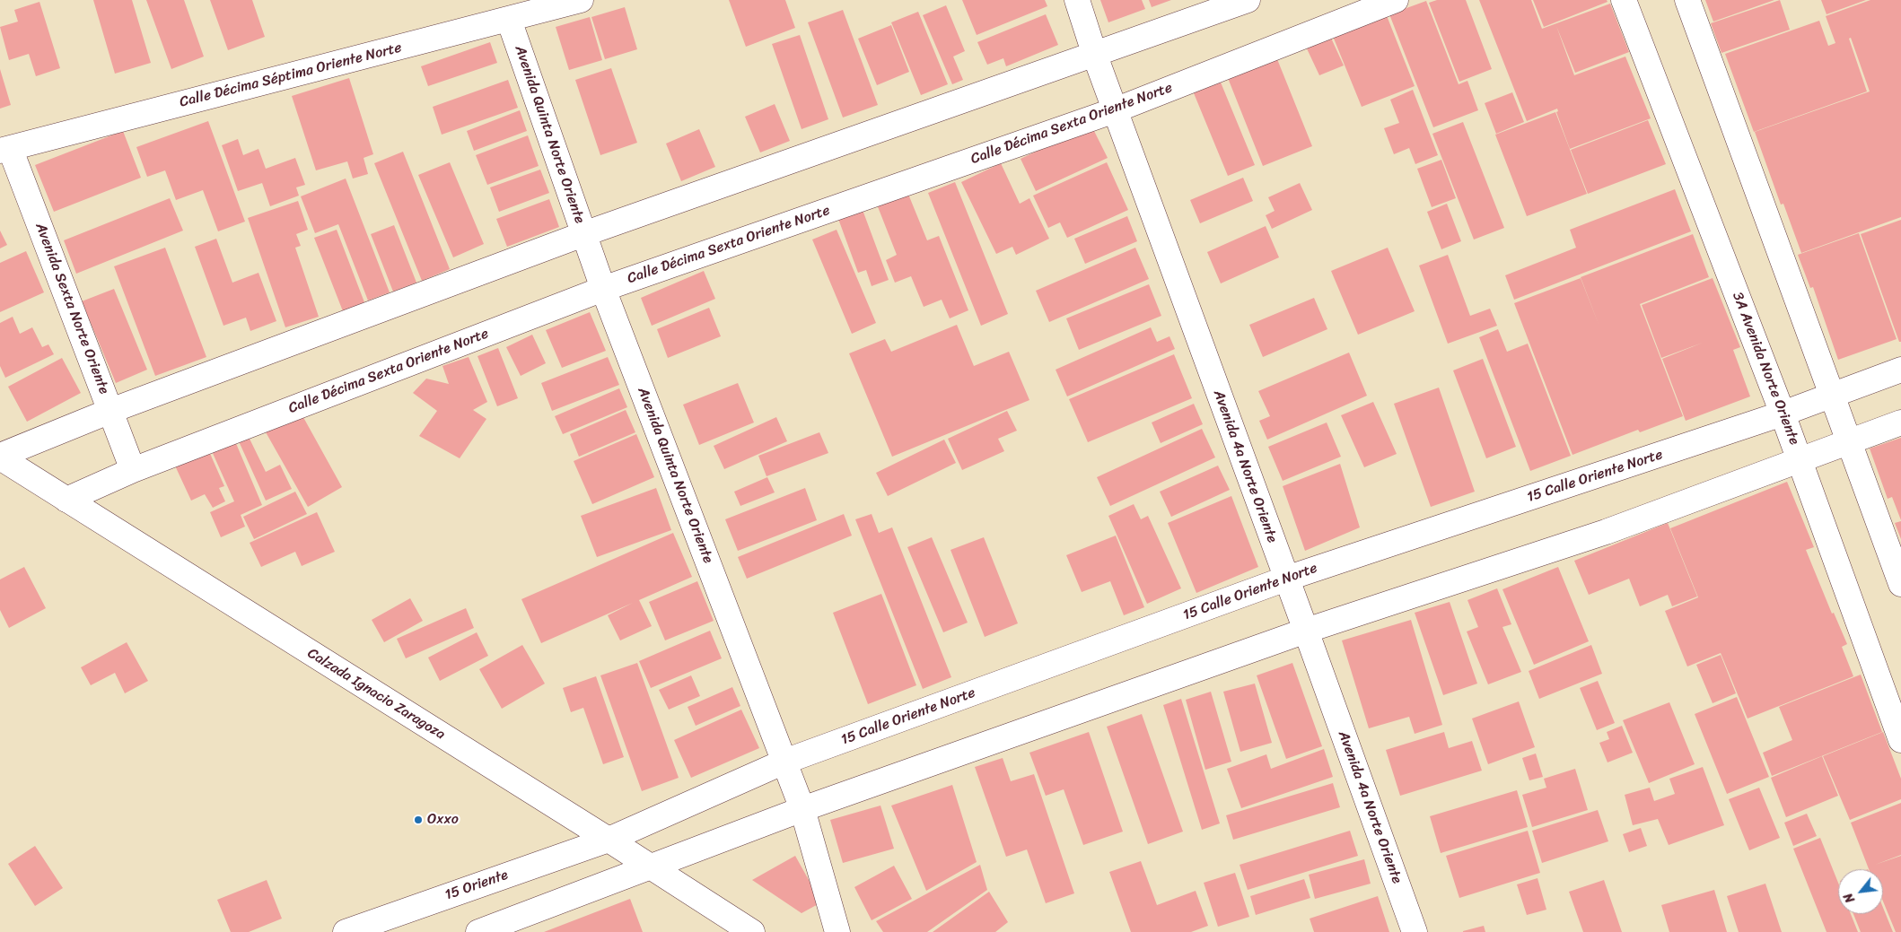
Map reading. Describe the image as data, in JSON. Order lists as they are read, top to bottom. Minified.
{"streets":{"street":["Calle Décima Séptima Oriente Norte","Calle Décima Sexta Oriente Norte","Avenida Quinta Norte Oriente","Avenida Sexta Norte Oriente","3A Avenida Norte Oriente","Avenida 4a Norte Oriente","15 Calle Oriente Norte","Calzada Ignacio Zaragoza","15 Oriente"]},"crossings":[["Calle Décima Séptima Oriente Norte","Avenida Quinta Norte Oriente"],["Calle Décima Séptima Oriente Norte","Avenida Sexta Norte Oriente"],["Calle Décima Sexta Oriente Norte","Avenida Quinta Norte Oriente"],["Calle Décima Sexta Oriente Norte","Avenida Sexta Norte Oriente"],["Calle Décima Sexta Oriente Norte","Avenida 4a Norte Oriente"],["Calle Décima Sexta Oriente Norte","Calzada Ignacio Zaragoza"],["Avenida Quinta Norte Oriente","15 Calle Oriente Norte"],["3A Avenida Norte Oriente","15 Calle Oriente Norte"],["Avenida 4a Norte Oriente","15 Calle Oriente Norte"],["15 Calle Oriente Norte","Calzada Ignacio Zaragoza"],["15 Calle Oriente Norte","15 Oriente"],["Calzada Ignacio Zaragoza","15 Oriente"]],"places":["Oxxo"],"north":"bottom left"}
